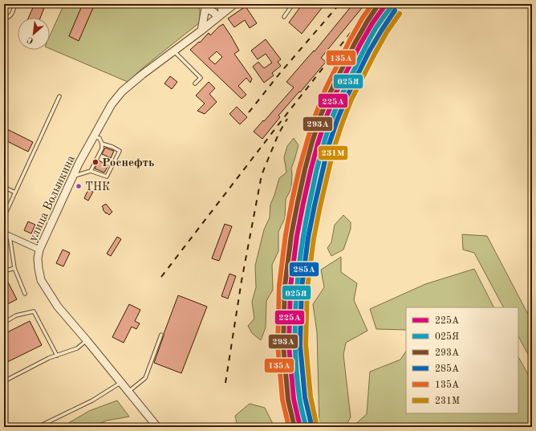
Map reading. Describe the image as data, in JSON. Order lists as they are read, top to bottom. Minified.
{"streets":{"street":["улица Волынкина"]},"places":["Роснефть","ТНК"],"lines":["transit line 225А","transit line 293А","transit line 135А","transit line 025Я","transit line 285А","transit line 231М"],"legend":["225А","025Я","293А","285А","135А","231М"],"north":"bottom left"}
